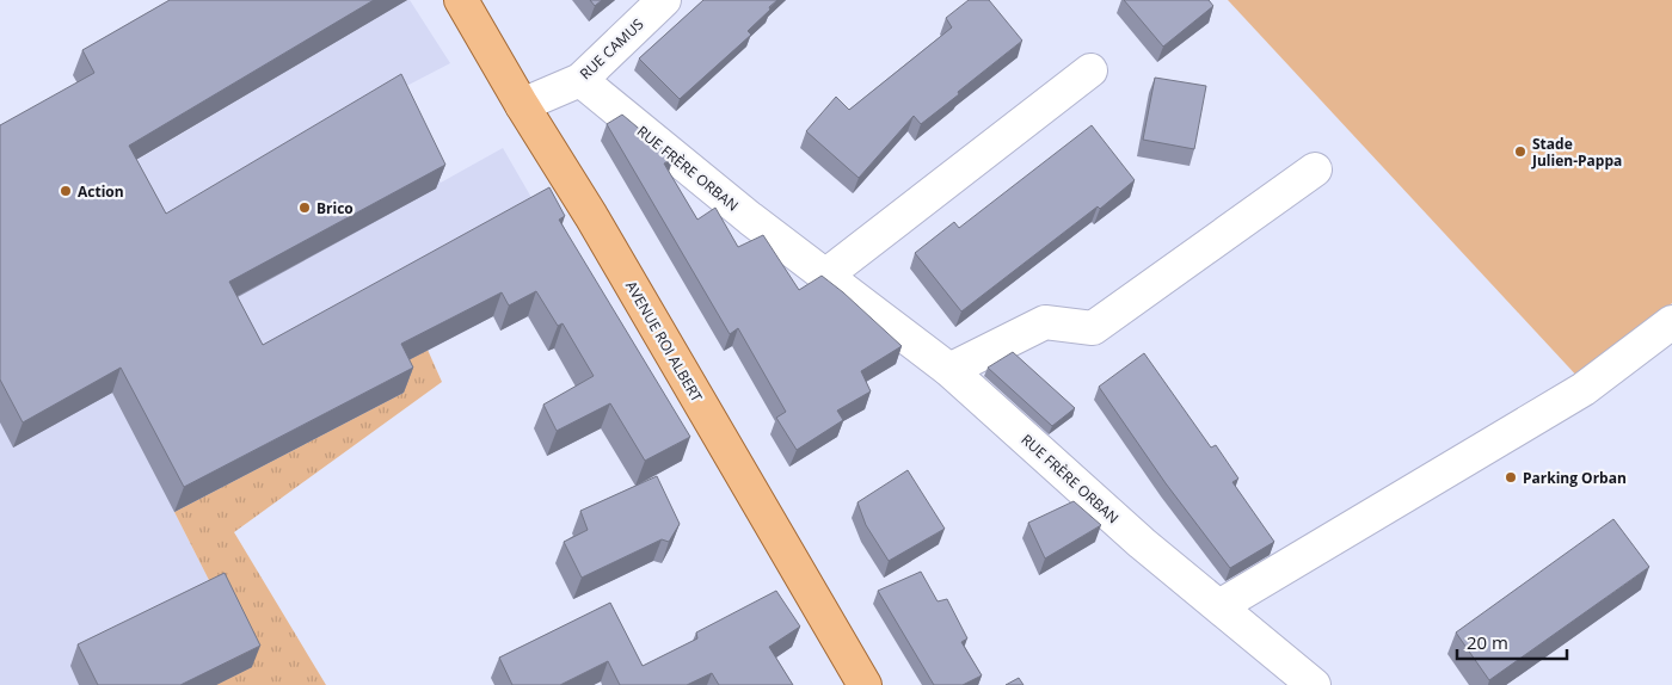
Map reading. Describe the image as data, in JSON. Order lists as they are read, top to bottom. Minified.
{"streets":{"main road":["AVENUE ROI ALBERT"],"street":["RUE CAMUS","RUE FRÈRE ORBAN"]},"crossings":[["RUE CAMUS","RUE FRÈRE ORBAN"],["RUE CAMUS","AVENUE ROI ALBERT"]],"places":["Stade Julien-Pappa","Action","Brico","Parking Orban"],"scale_bar":"20 m"}
